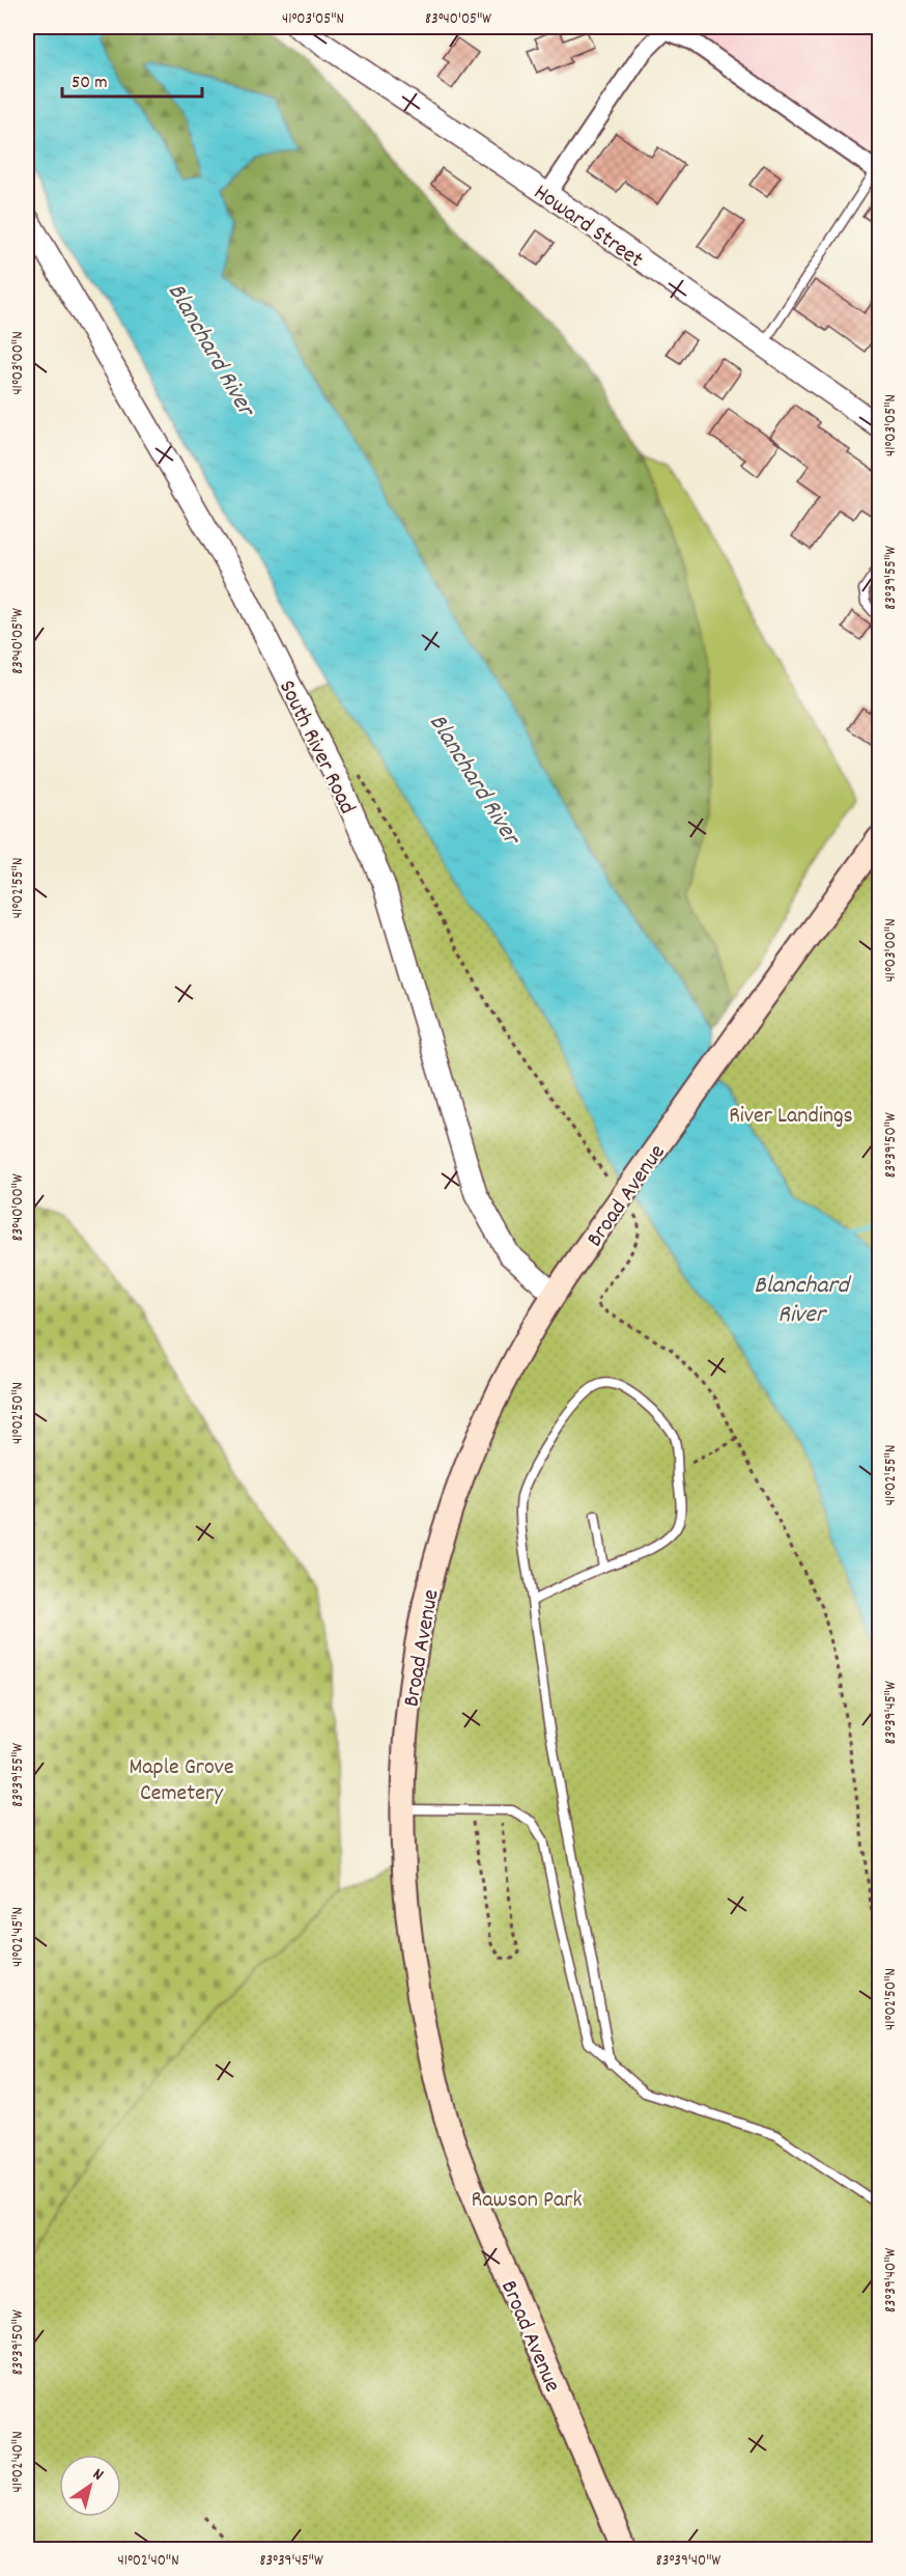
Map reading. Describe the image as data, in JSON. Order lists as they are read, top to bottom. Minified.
{"streets":{"main road":["Broad Avenue"],"street":["Howard Street","South River Road"]},"crossings":[["South River Road","Broad Avenue"]],"water":["Blanchard River"],"parks":["River Landings","Maple Grove Cemetery","Rawson Park"],"scale_bar":"50 m","north":"top right","coordinates":["41°03'05\"N","83°40'05\"W","41°03'00\"N","83°39'55\"W","41°02'55\"N","83°39'50\"W","83°40'00\"W","41°02'50\"N","83°39'45\"W","41°02'45\"N","83°39'40\"W","41°02'40\"N"]}
